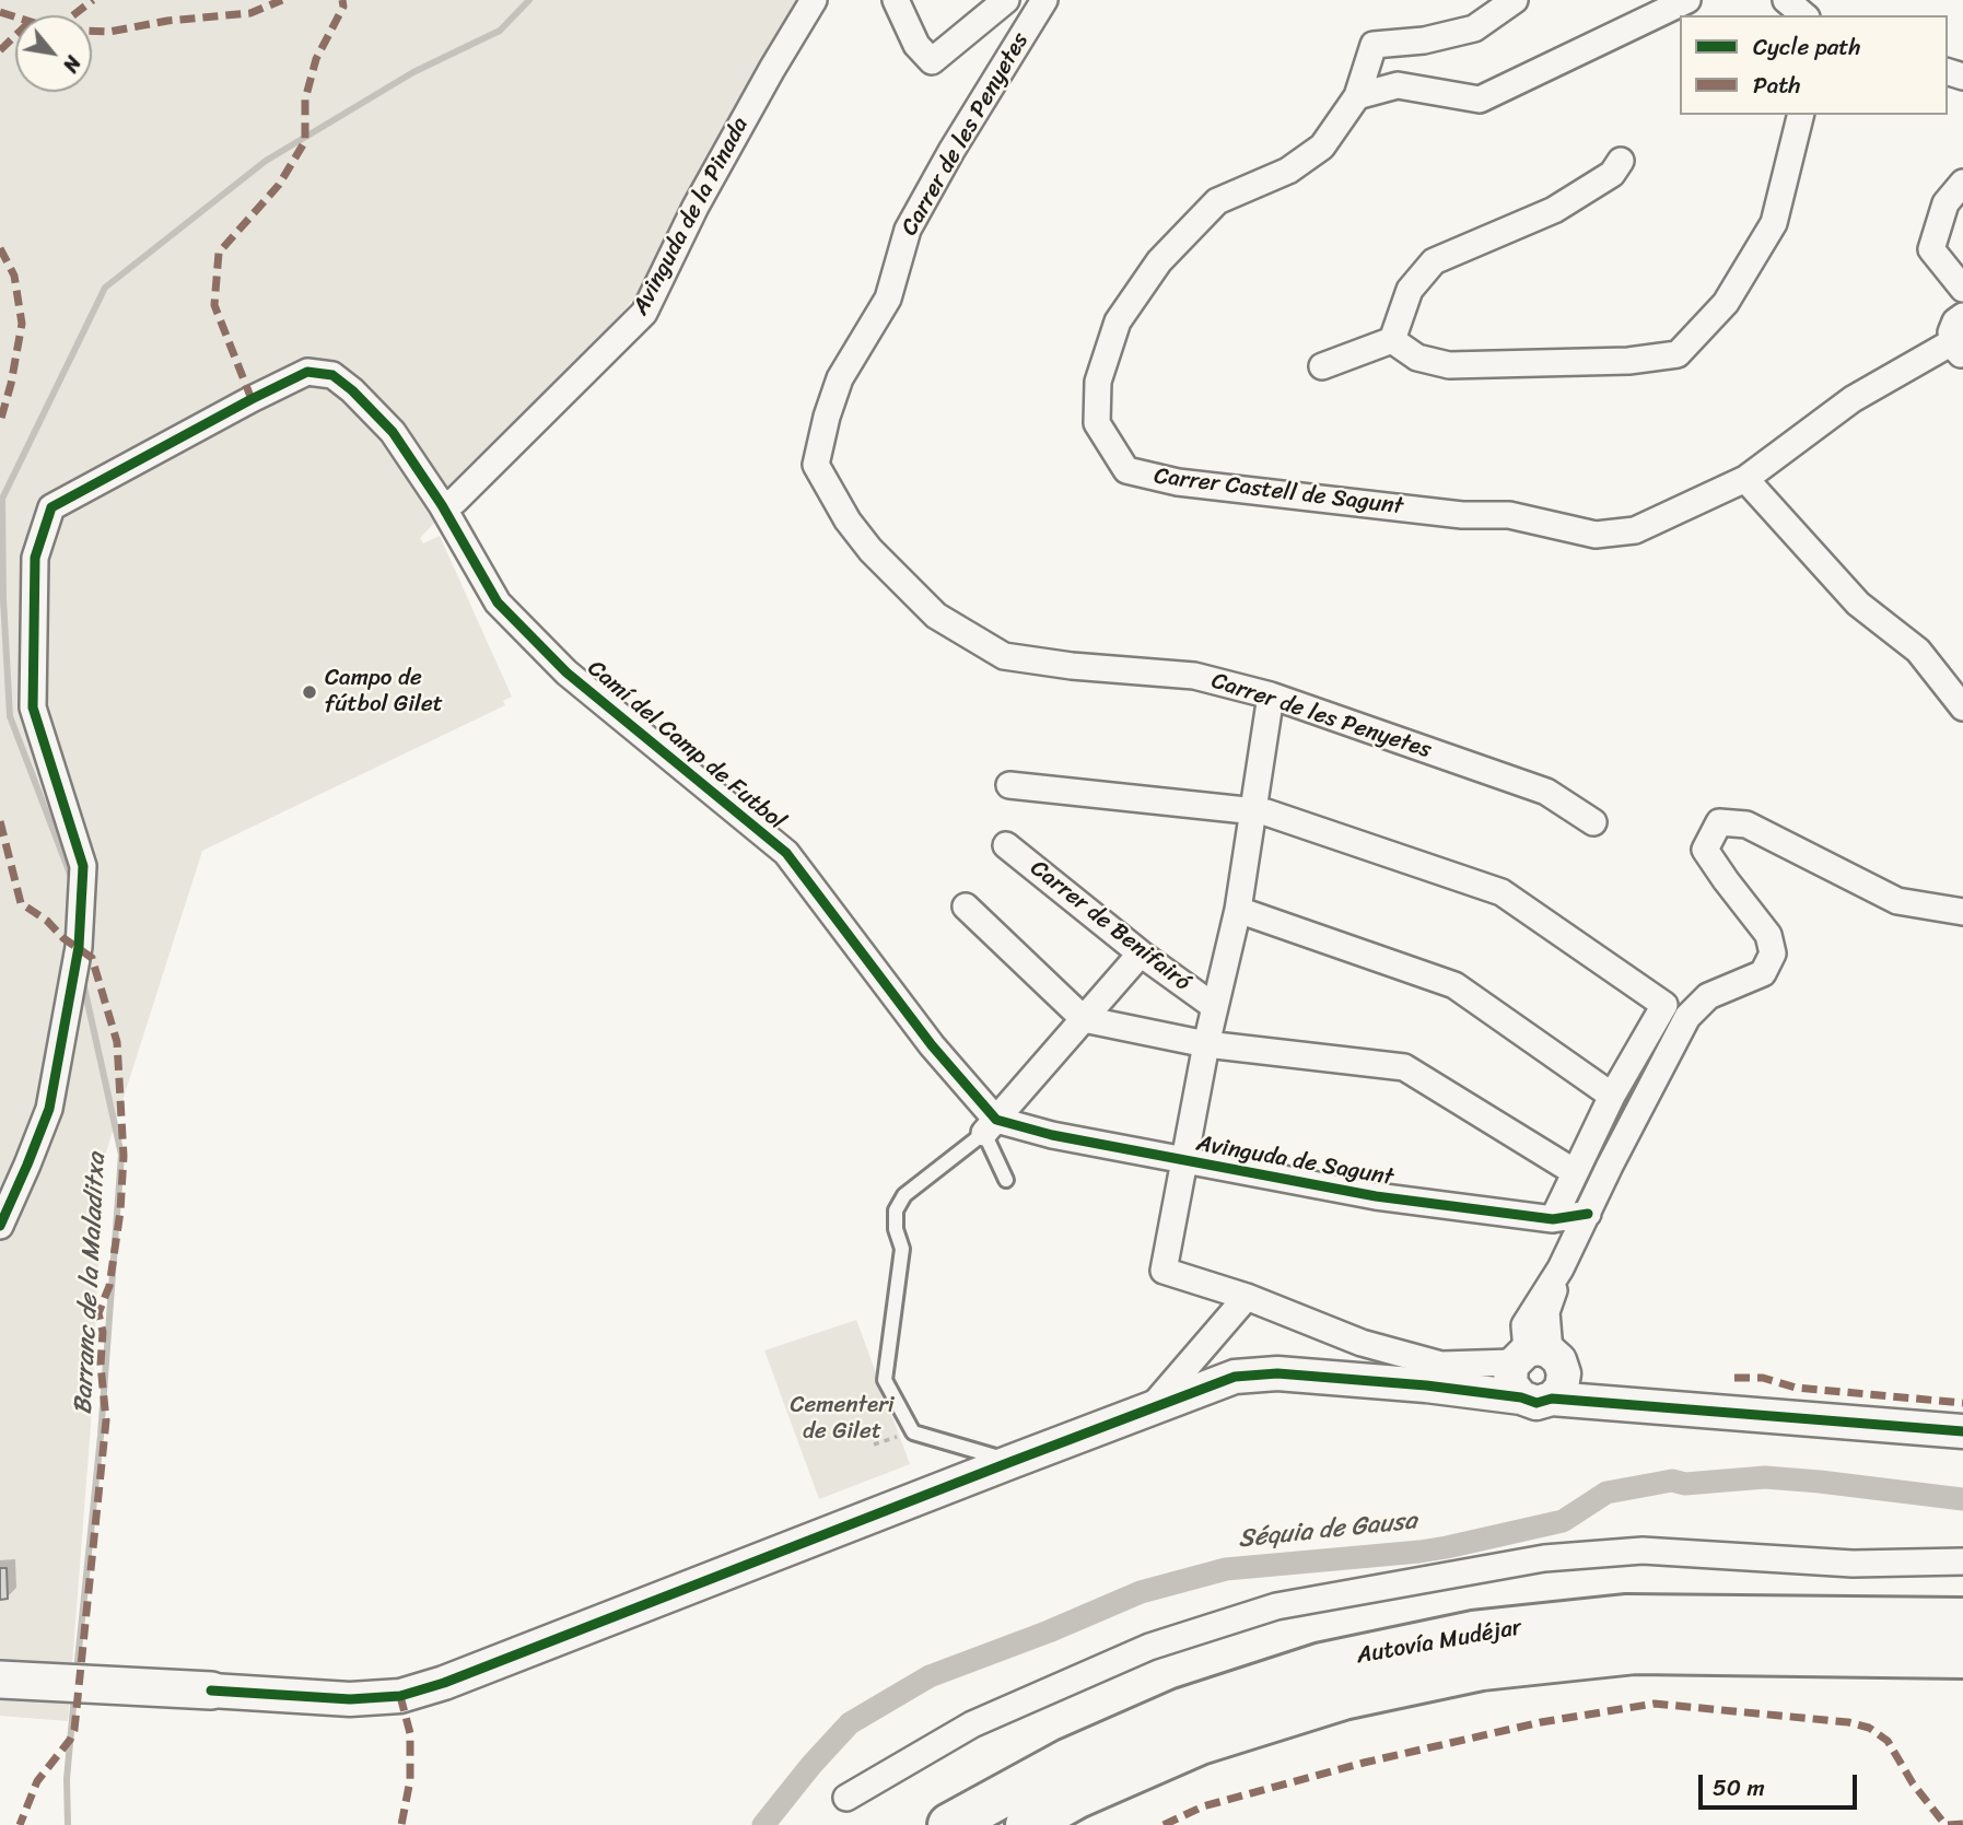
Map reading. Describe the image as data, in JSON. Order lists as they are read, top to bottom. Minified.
{"streets":{"highway":["Autovía Mudéjar"],"street":["Carrer de les Penyetes","Avinguda de la Pinada","Carrer Castell de Sagunt","Camí del Camp de Futbol","Carrer de Benifairó","Avinguda de Sagunt"]},"crossings":[["Avinguda de la Pinada","Camí del Camp de Futbol"],["Camí del Camp de Futbol","Avinguda de Sagunt"]],"water":["Barranc de la Maladitxa","Séquia de Gausa"],"parks":["Cementeri de Gilet"],"places":["Campo de fútbol Gilet"],"legend":["Cycle path","Path"],"scale_bar":"50 m","north":"bottom right"}
